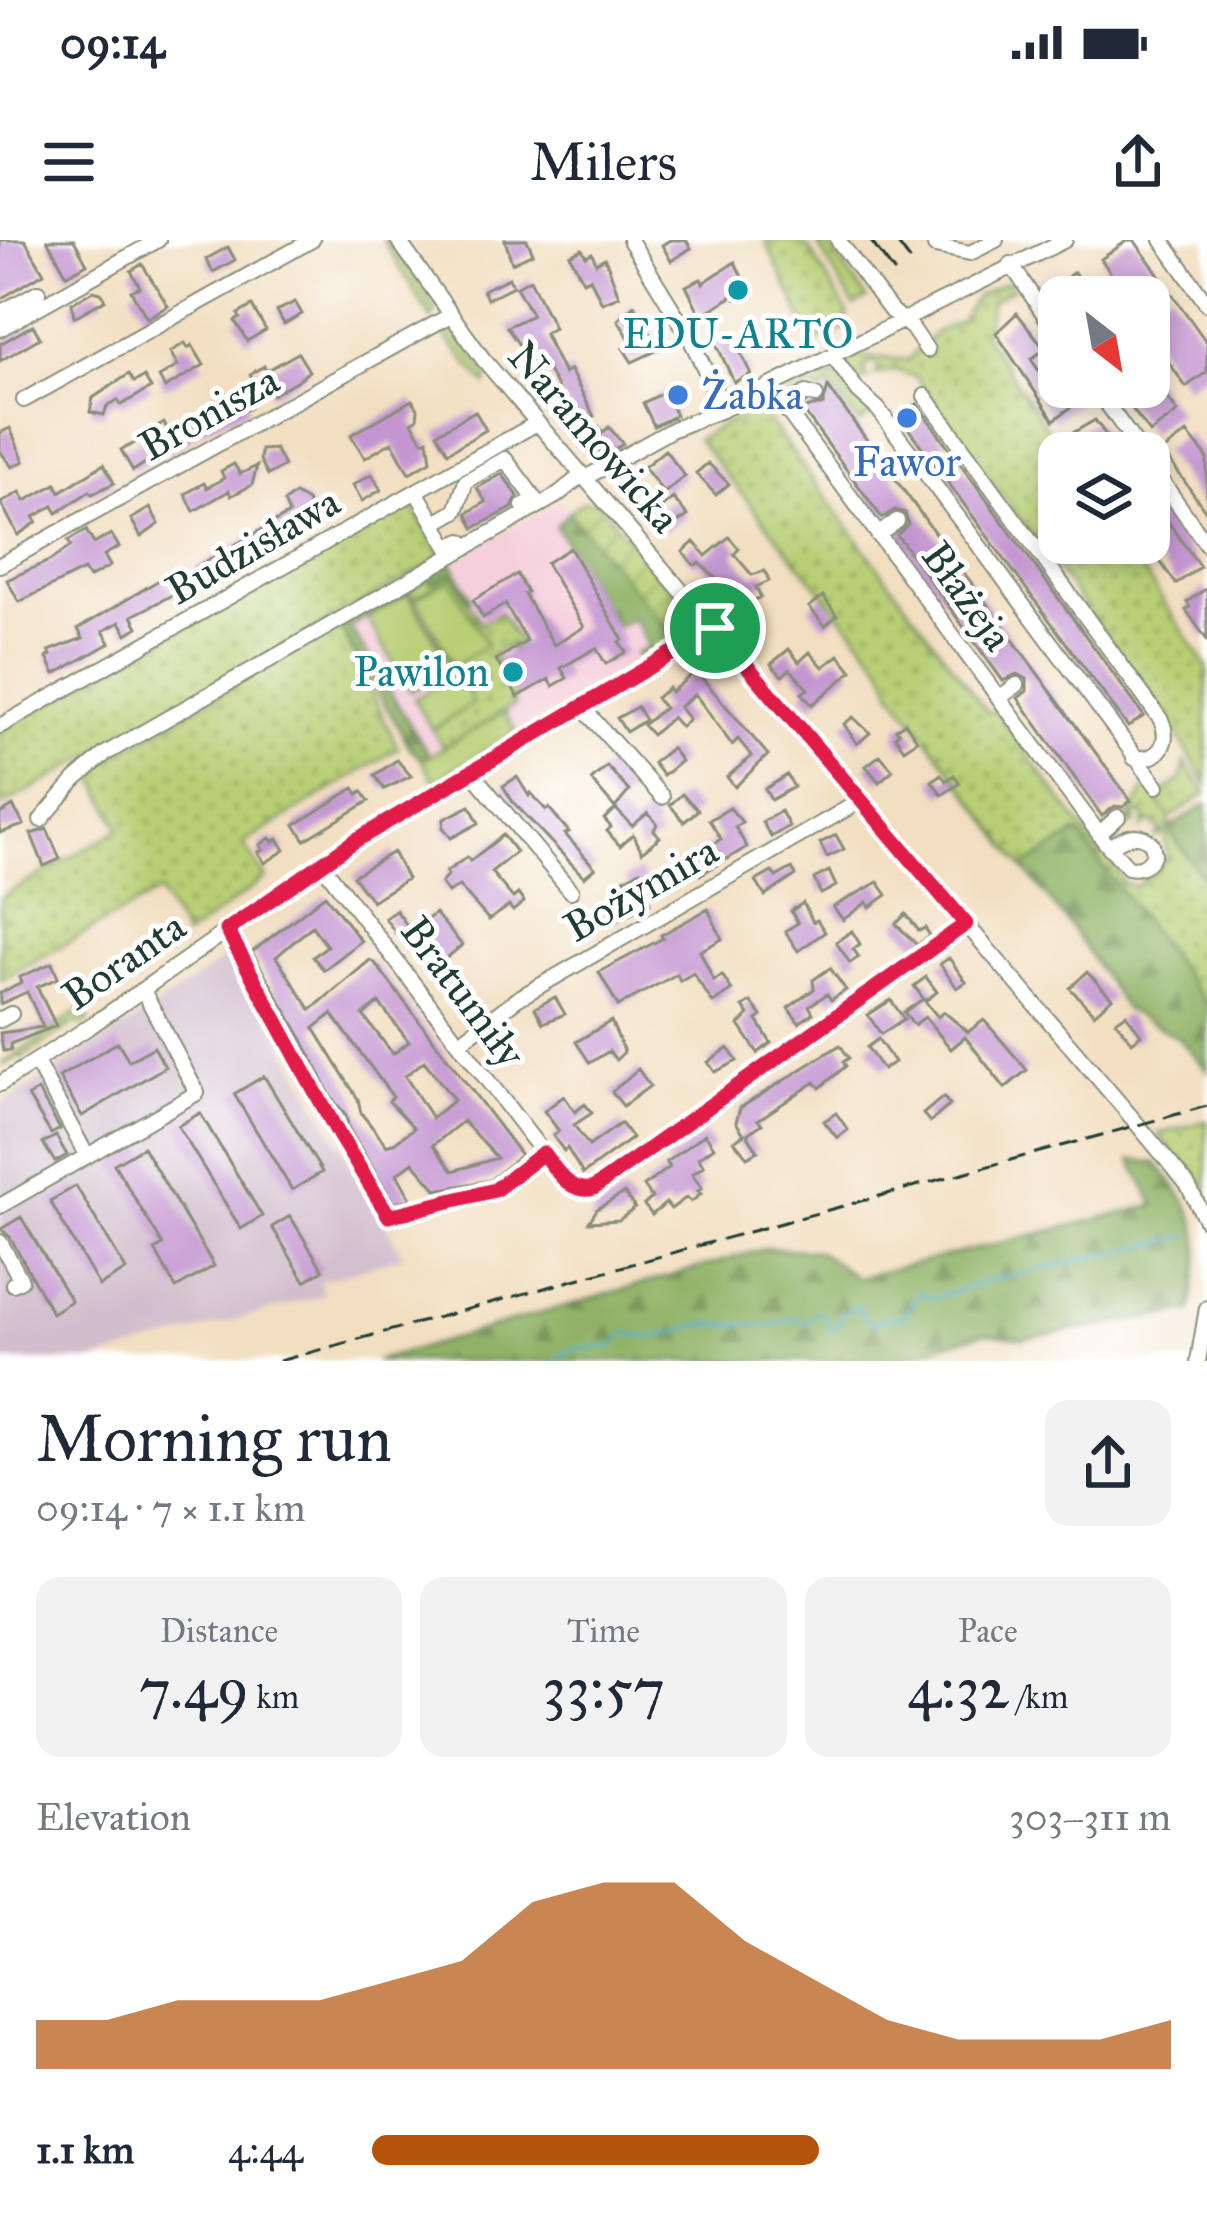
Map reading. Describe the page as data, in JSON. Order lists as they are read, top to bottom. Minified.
{"streets":{"street":["Bronisza","Naramowicka","Budzisława","Błażeja","Bożymira","Boranta","Bratumiły"]},"crossings":[["Bronisza","Naramowicka"],["Naramowicka","Budzisława"],["Naramowicka","Bożymira"],["Naramowicka","Boranta"],["Bożymira","Bratumiły"],["Boranta","Bratumiły"]],"places":["EDU-ARTO","Żabka","Fawor","Pawilon"],"north":"bottom right","page":{"status":"09:14","header":"Milers","heading":["Morning run","09:14 · 7 × 1.1 km"],"stats":[["Distance","7.49 km"],["Time","33:57"],["Pace","4:32 /km"]],"chart":["Elevation","303–311 m"],"list":[{"name":"1.1 km","note":"4:44"}]}}
